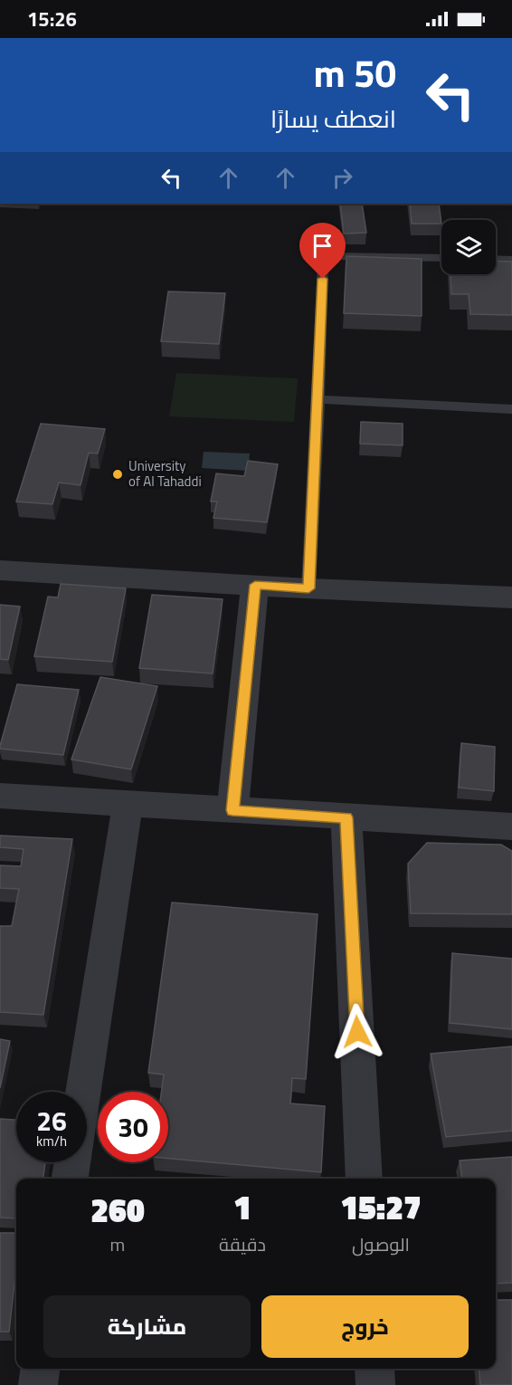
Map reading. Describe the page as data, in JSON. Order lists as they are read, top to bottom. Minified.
{"places":["University of Al Tahaddi"],"page":{"status":"15:26","turn":["50 m","انعطف يسارًا"],"speed":"26 km/h","limit":"30","eta":["15:27","الوصول","1","دقيقة","260","m"],"buttons":["خروج","مشاركة"]}}
